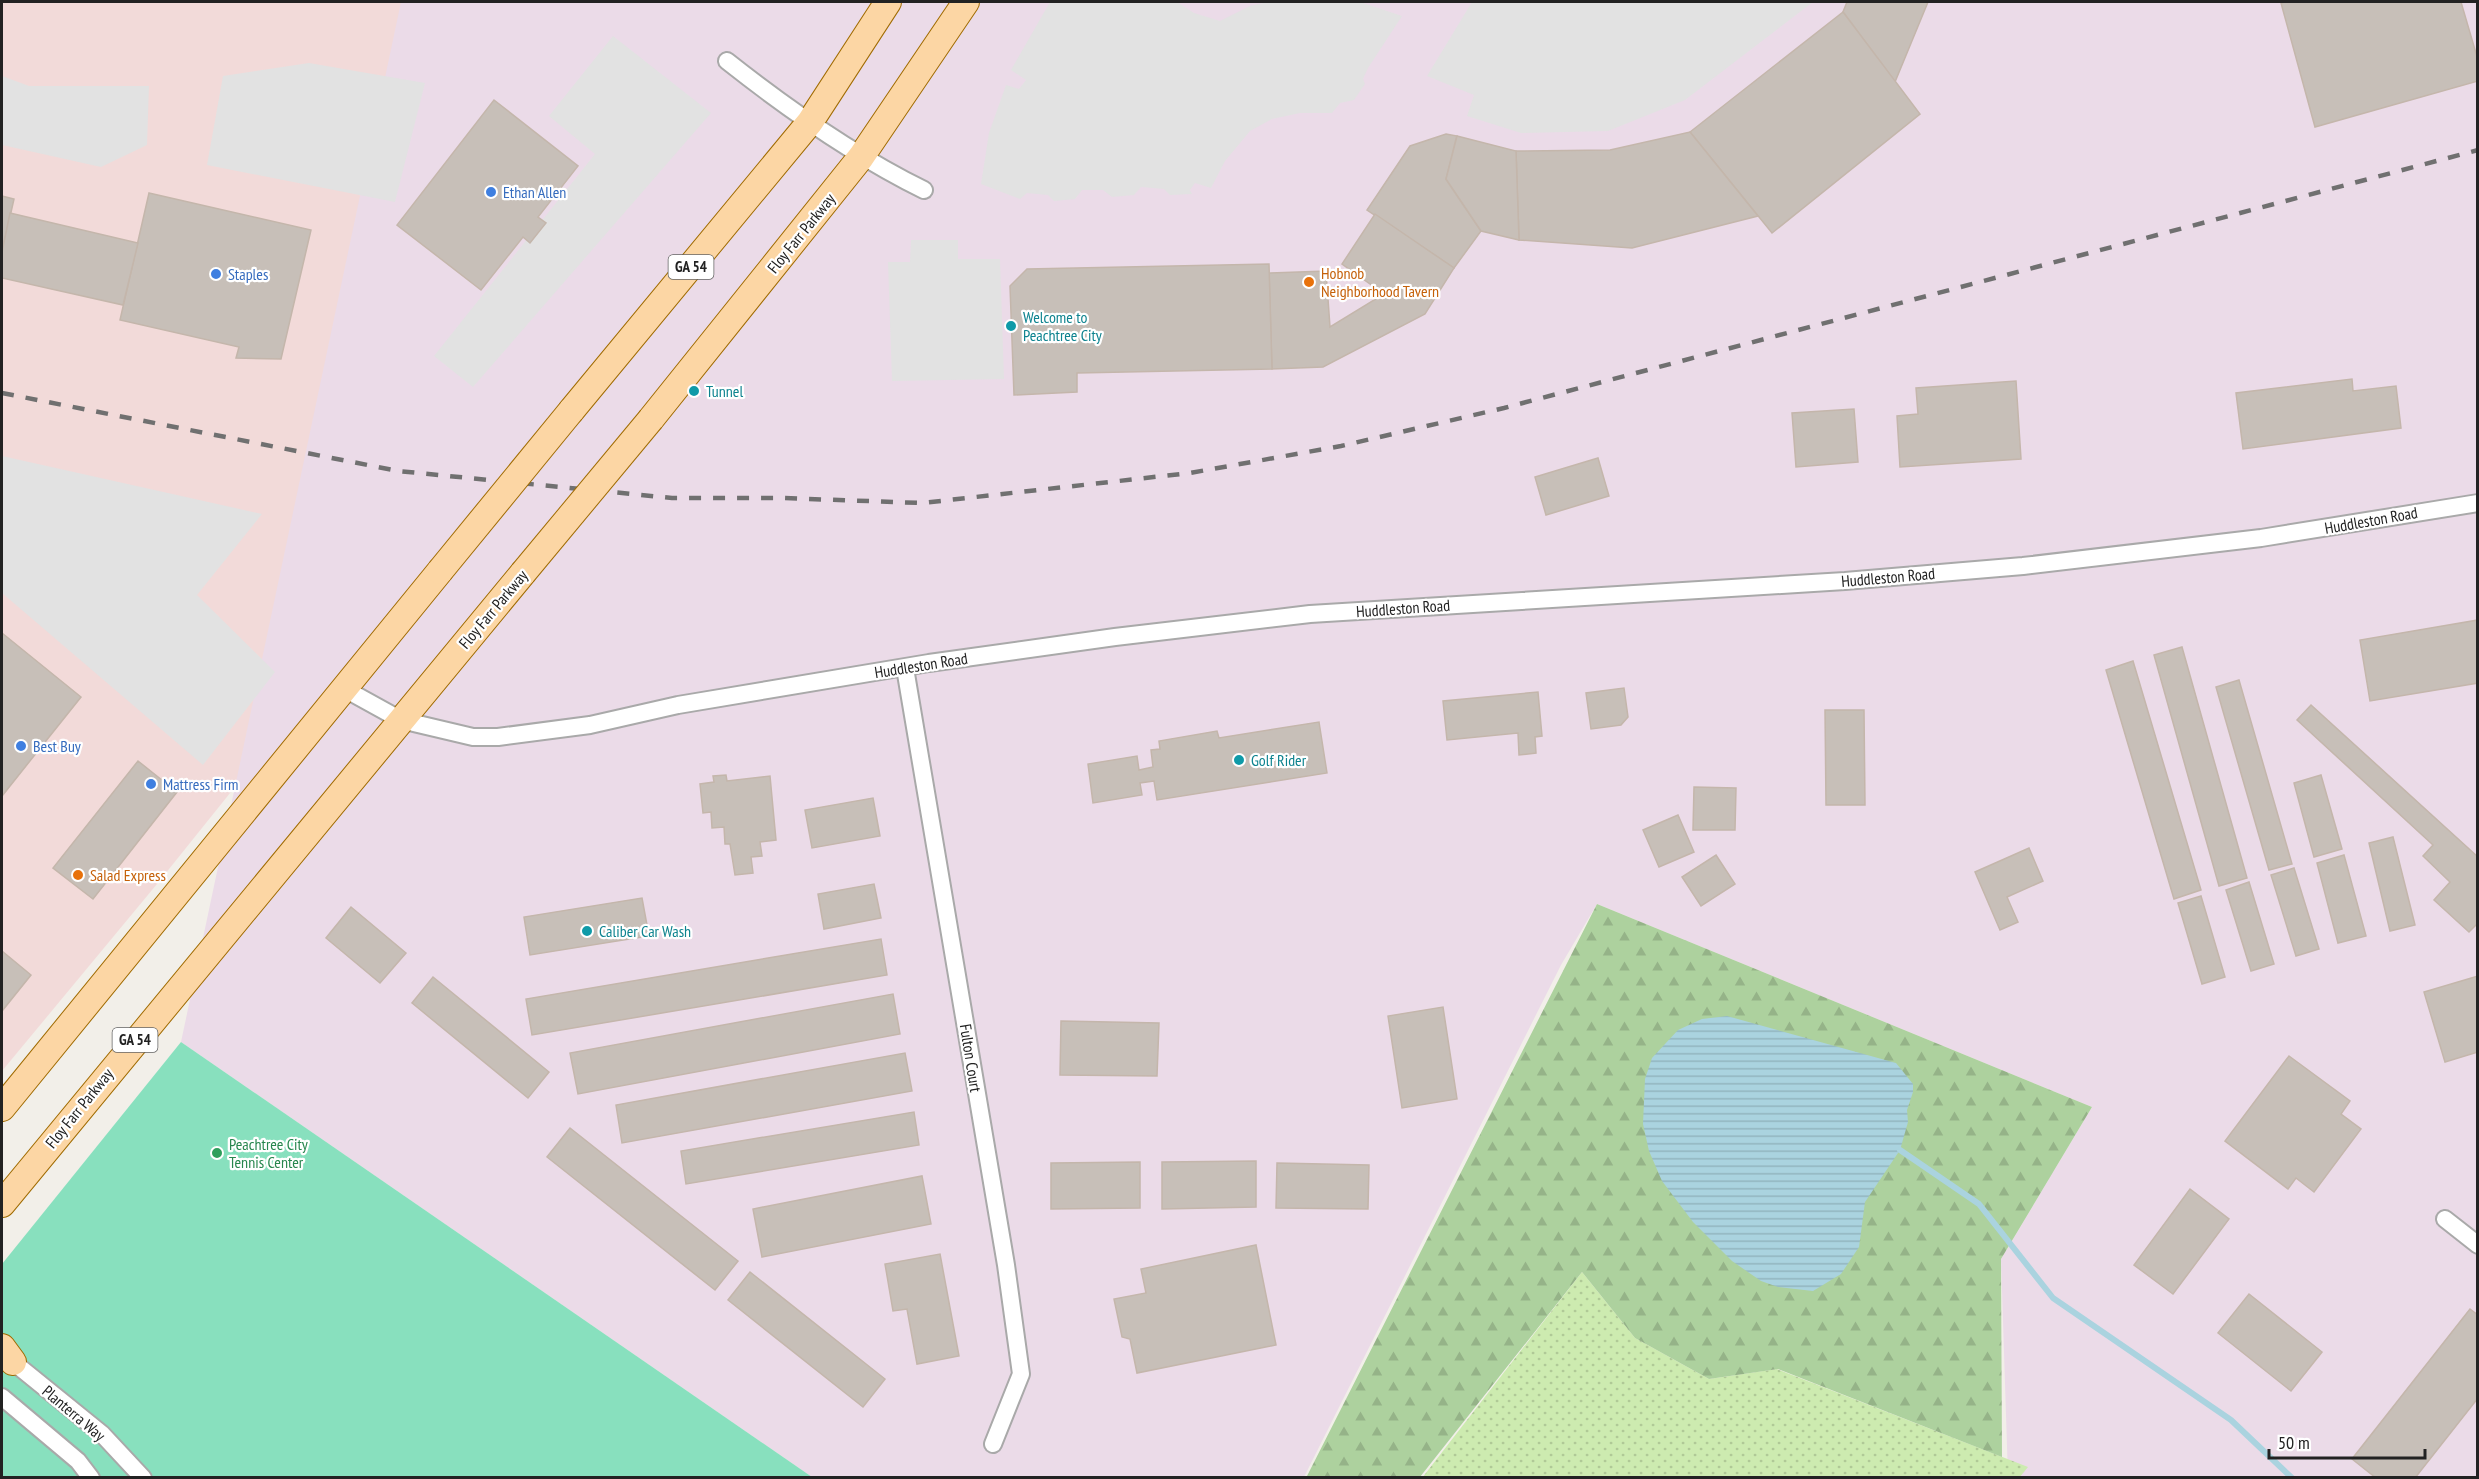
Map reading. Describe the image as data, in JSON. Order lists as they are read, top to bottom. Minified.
{"streets":{"main road":["Floy Farr Parkway","GA 54"],"street":["Huddleston Road","Fulton Court","Planterra Way"]},"crossings":[["Floy Farr Parkway","Huddleston Road"],["GA 54","Huddleston Road"],["Huddleston Road","Fulton Court"]],"places":["Ethan Allen","Staples","Hobnob Neighborhood Tavern","Welcome to Peachtree City","Tunnel","Best Buy","Golf Rider","Mattress Firm","Salad Express","Caliber Car Wash","Peachtree City Tennis Center"],"scale_bar":"50 m"}
